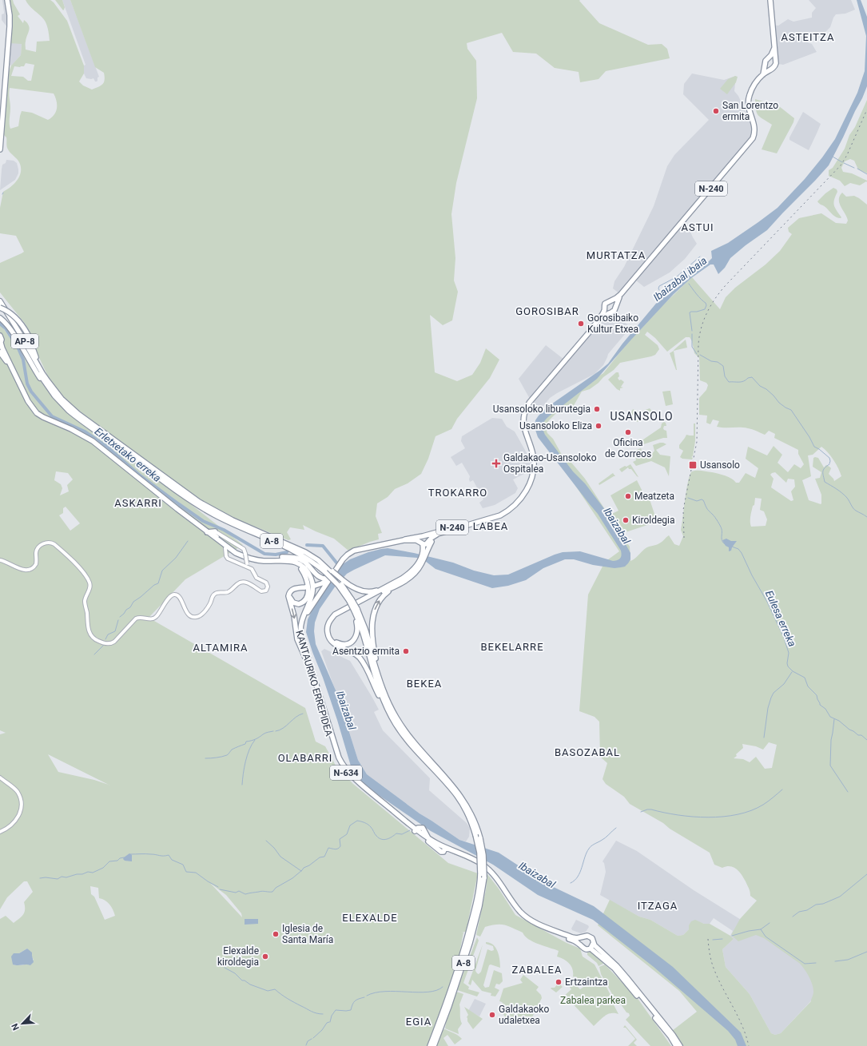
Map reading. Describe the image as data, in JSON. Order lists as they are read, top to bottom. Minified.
{"streets":{"highway":["N-240","AP-8","A-8","KANTAURIKO ERREPIDEA","N-634"]},"crossings":[["AP-8","A-8"],["KANTAURIKO ERREPIDEA","N-634"]],"districts":["ASTEITZA","ASTUI","MURTATZA","GOROSIBAR","USANSOLO","TROKARRO","ASKARRI","LABEA","BEKELARRE","ALTAMIRA","BEKEA","BASOZABAL","OLABARRI","ITZAGA","ELEXALDE","ZABALEA","EGIA"],"water":["Ibaizabal ibaia","Erletxetako erreka","Ibaizabal","Eulesa erreka"],"parks":["Zabalea parkea"],"places":{"other":["San Lorentzo ermita","Gorosibaiko Kultur Etxea","Usansoloko liburutegia","Usansoloko Eliza","Oficina de Correos","Meatzeta","Kiroldegia","Asentzio ermita","Iglesia de Santa María","Elexalde kiroldegia","Ertzaintza","Galdakaoko udaletxea"],"health":["Galdakao-Usansoloko Ospitalea"],"transit":["Usansolo"]},"north":"bottom left"}
